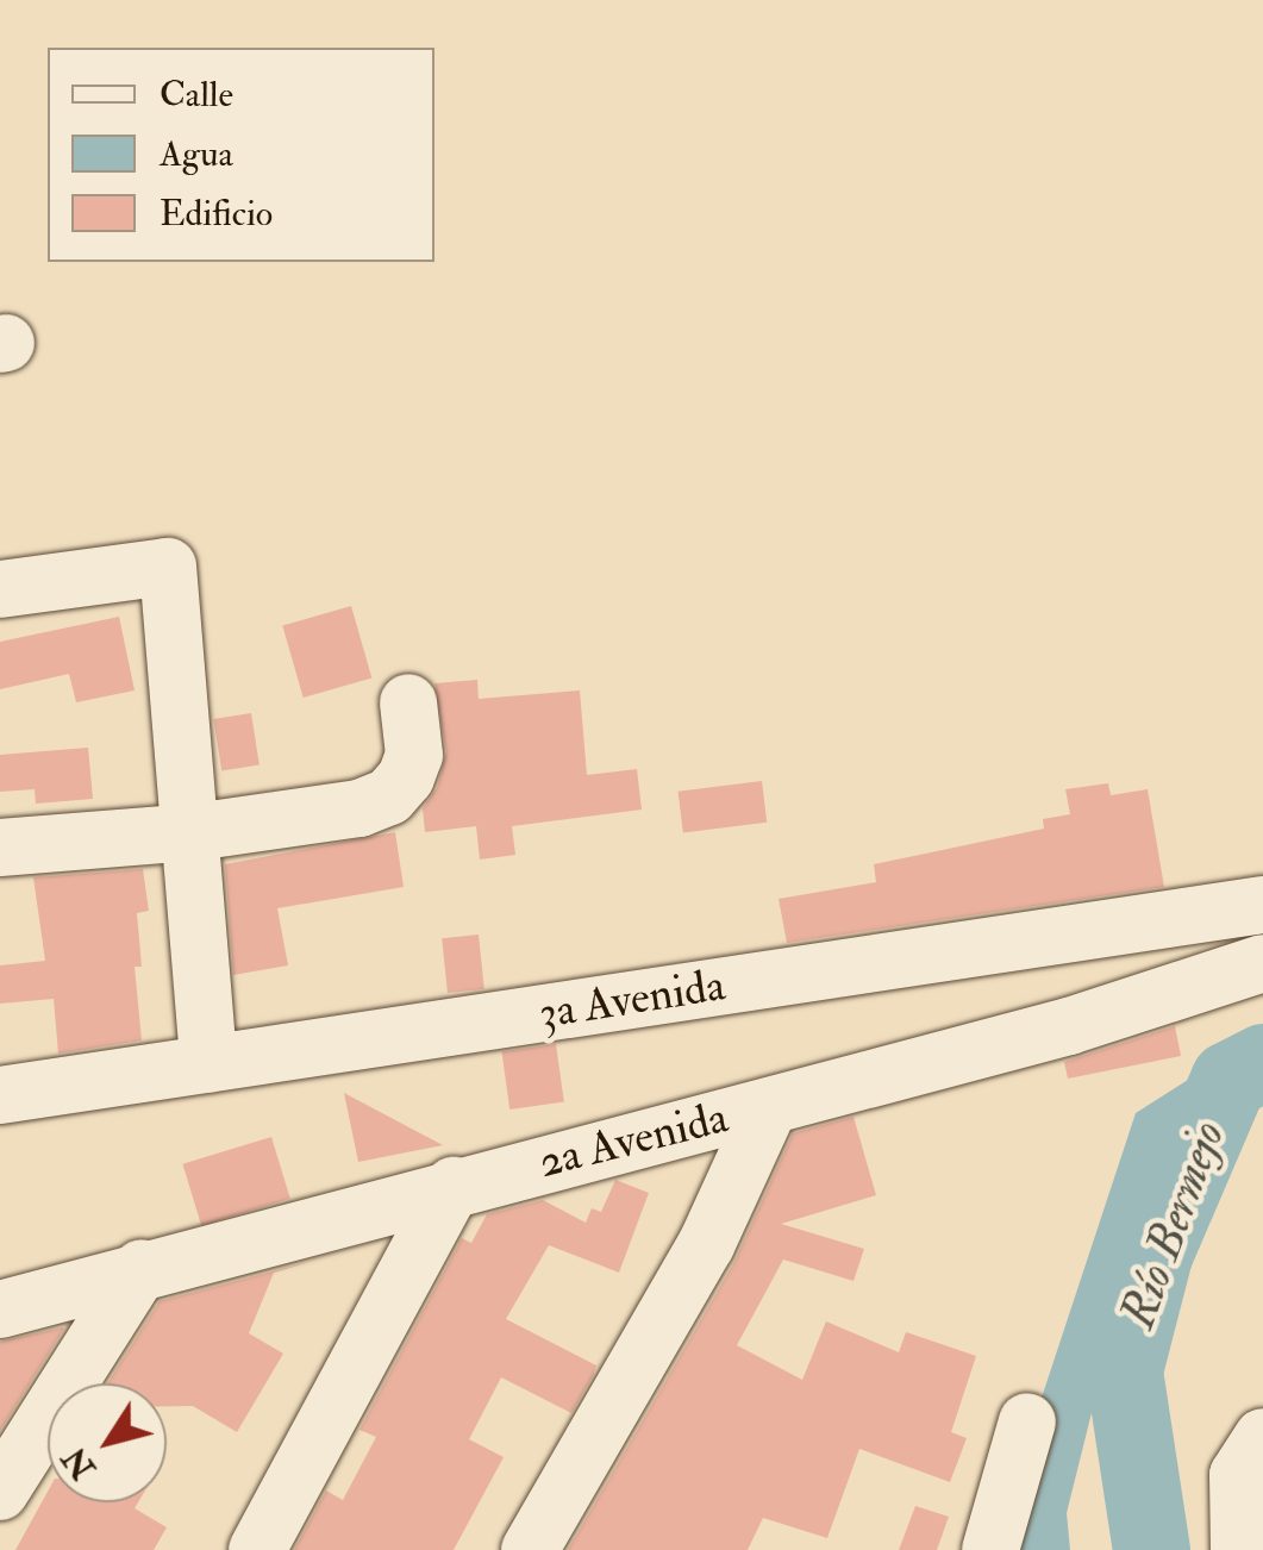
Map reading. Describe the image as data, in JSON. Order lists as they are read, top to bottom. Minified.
{"streets":{"street":["3a Avenida","2a Avenida"]},"water":["Río Bermejo"],"legend":["Calle","Agua","Edificio"],"north":"bottom left"}
